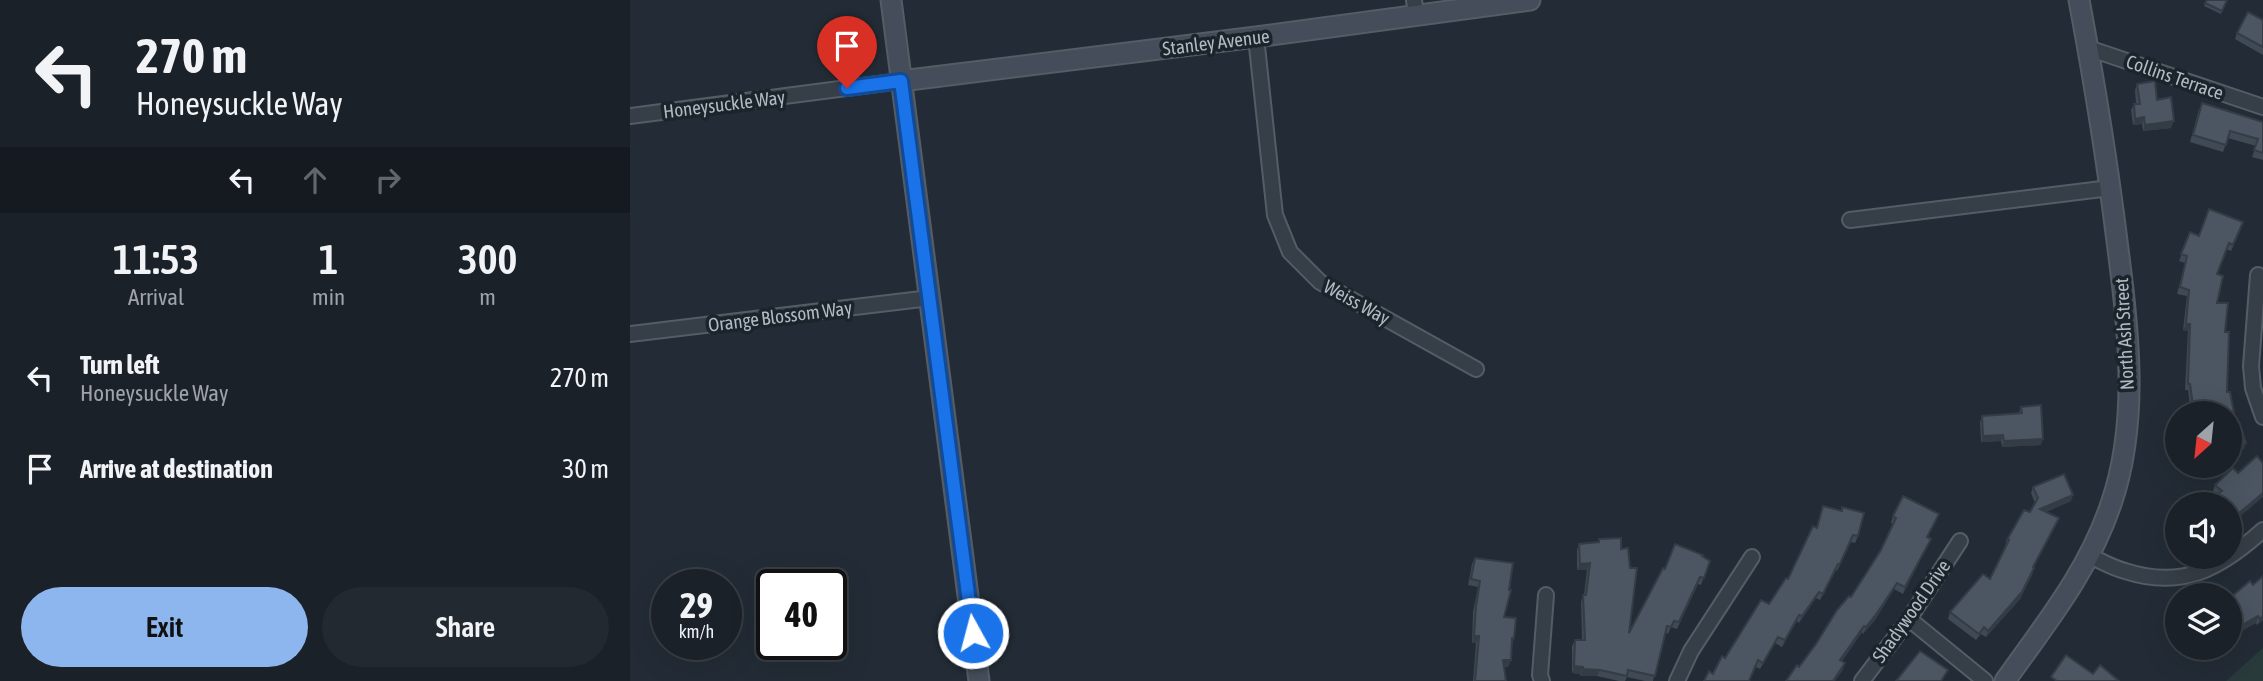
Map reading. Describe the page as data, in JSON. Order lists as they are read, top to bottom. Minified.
{"streets":{"street":["Stanley Avenue","Collins Terrace","Honeysuckle Way","Weiss Way","Orange Blossom Way","North Ash Street","Shadywood Drive"]},"crossings":[["Stanley Avenue","Honeysuckle Way"],["Stanley Avenue","Weiss Way"],["Collins Terrace","North Ash Street"]],"north":"bottom left","page":{"turn":["270 m","Honeysuckle Way"],"eta":["11:53","Arrival","1","min","300","m"],"list":[{"name":"Turn left","note":"Honeysuckle Way","value":"270 m"},{"name":"Arrive at destination","value":"30 m"}],"speed":"29 km/h","limit":"40","buttons":["Exit","Share"]}}
